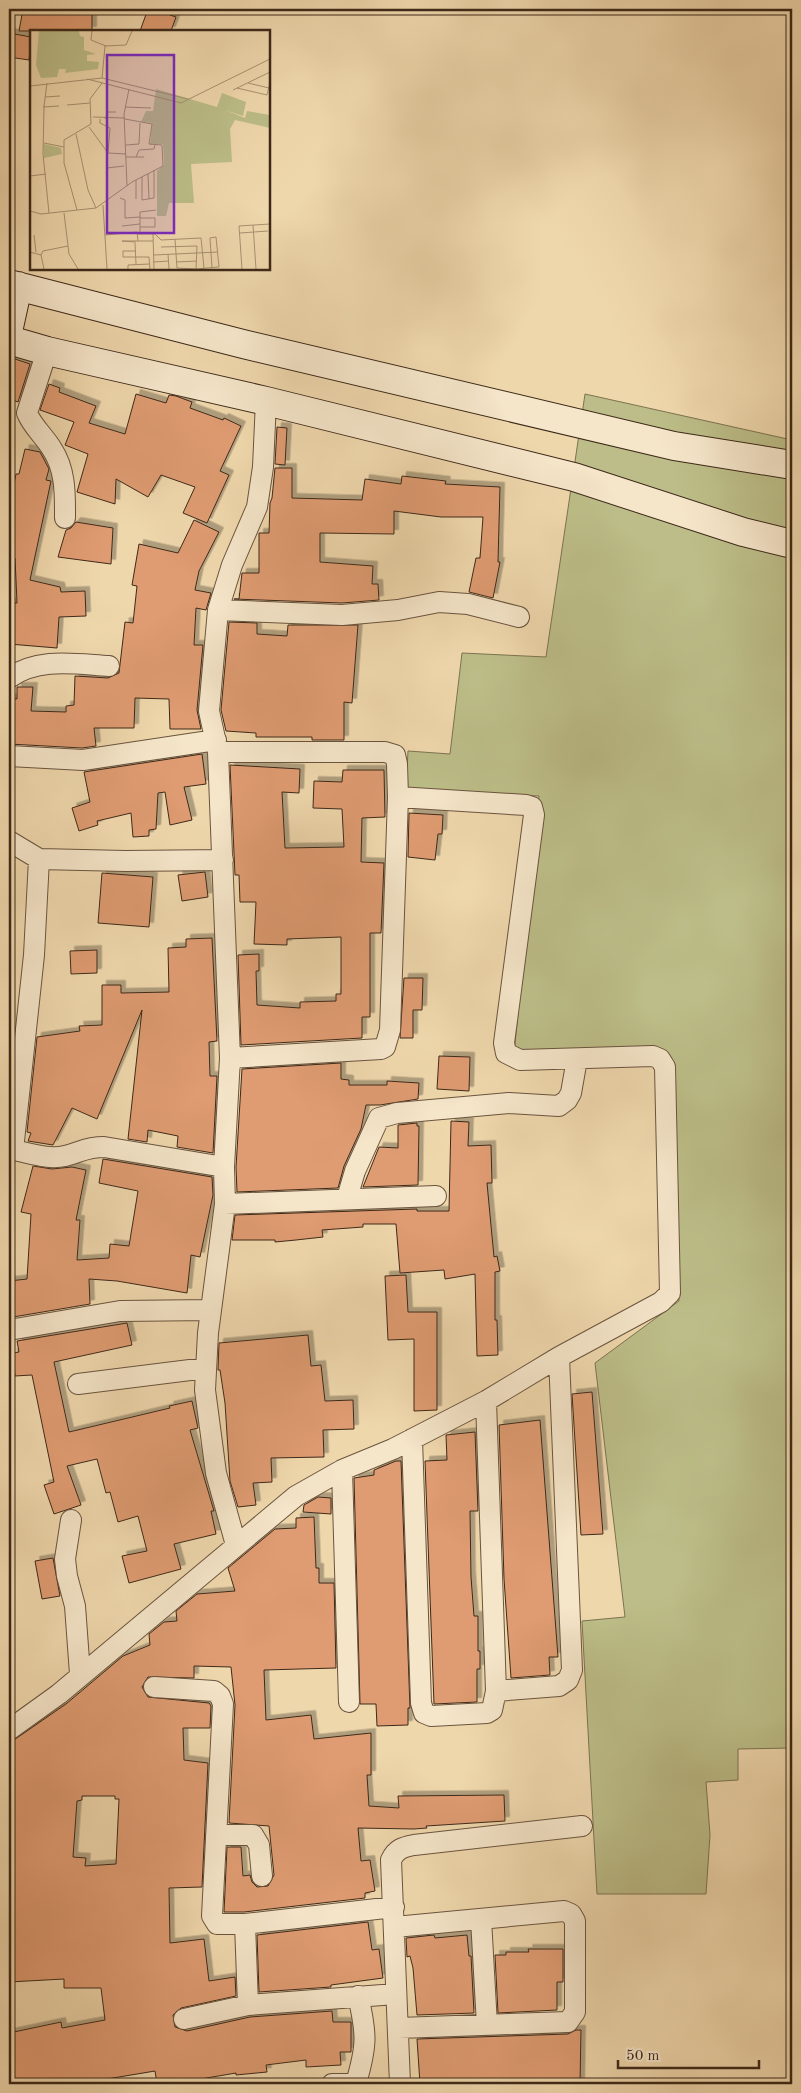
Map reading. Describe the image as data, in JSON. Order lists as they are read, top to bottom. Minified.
{"scale_bar":"50 m"}
